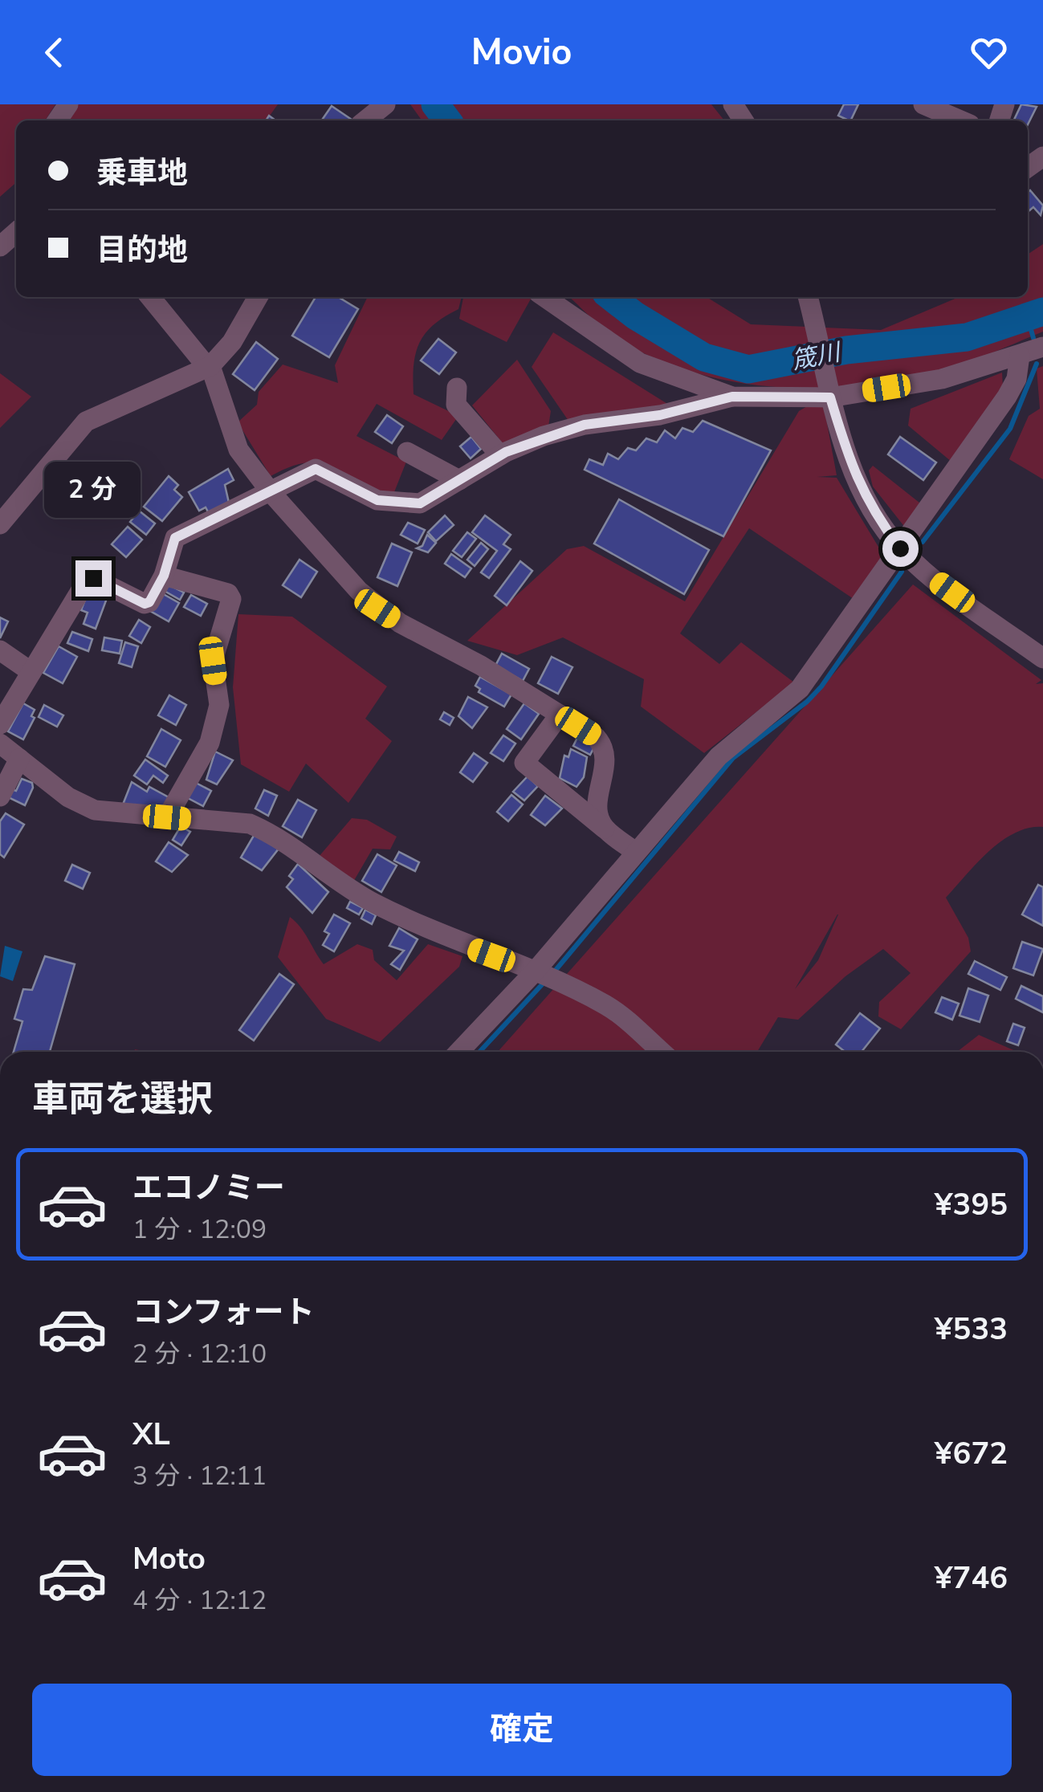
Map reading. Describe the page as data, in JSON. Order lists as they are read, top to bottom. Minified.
{"water":["筬川"],"page":{"header":"Movio","banner":["乗車地","目的地"],"bubble":"2 分","heading":"車両を選択","list":[{"name":"エコノミー","note":"1 分 · 12:09","value":"¥395"},{"name":"コンフォート","note":"2 分 · 12:10","value":"¥533"},{"name":"XL","note":"3 分 · 12:11","value":"¥672"},{"name":"Moto","note":"4 分 · 12:12","value":"¥746"}],"buttons":"確定"}}
